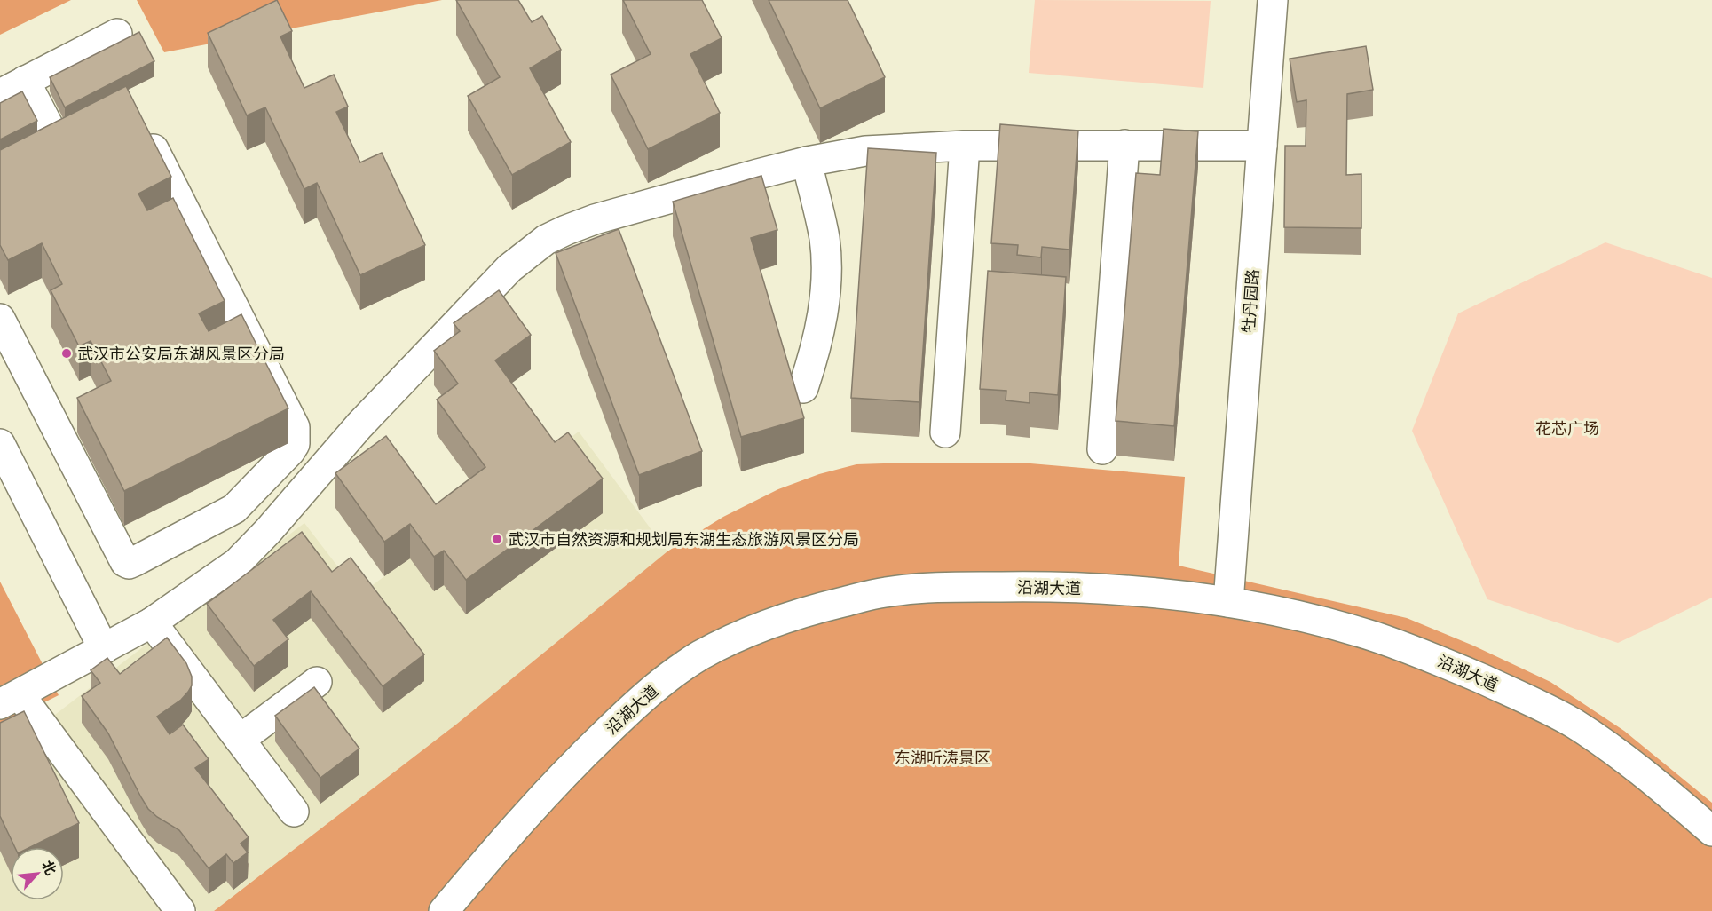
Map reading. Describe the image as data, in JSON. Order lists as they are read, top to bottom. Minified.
{"streets":{"street":["牡丹园路","沿湖大道"]},"crossings":[["牡丹园路","沿湖大道"]],"parks":["花芯广场","东湖听涛景区"],"places":["武汉市公安局东湖风景区分局","武汉市自然资源和规划局东湖生态旅游风景区分局"],"north":"top right"}
